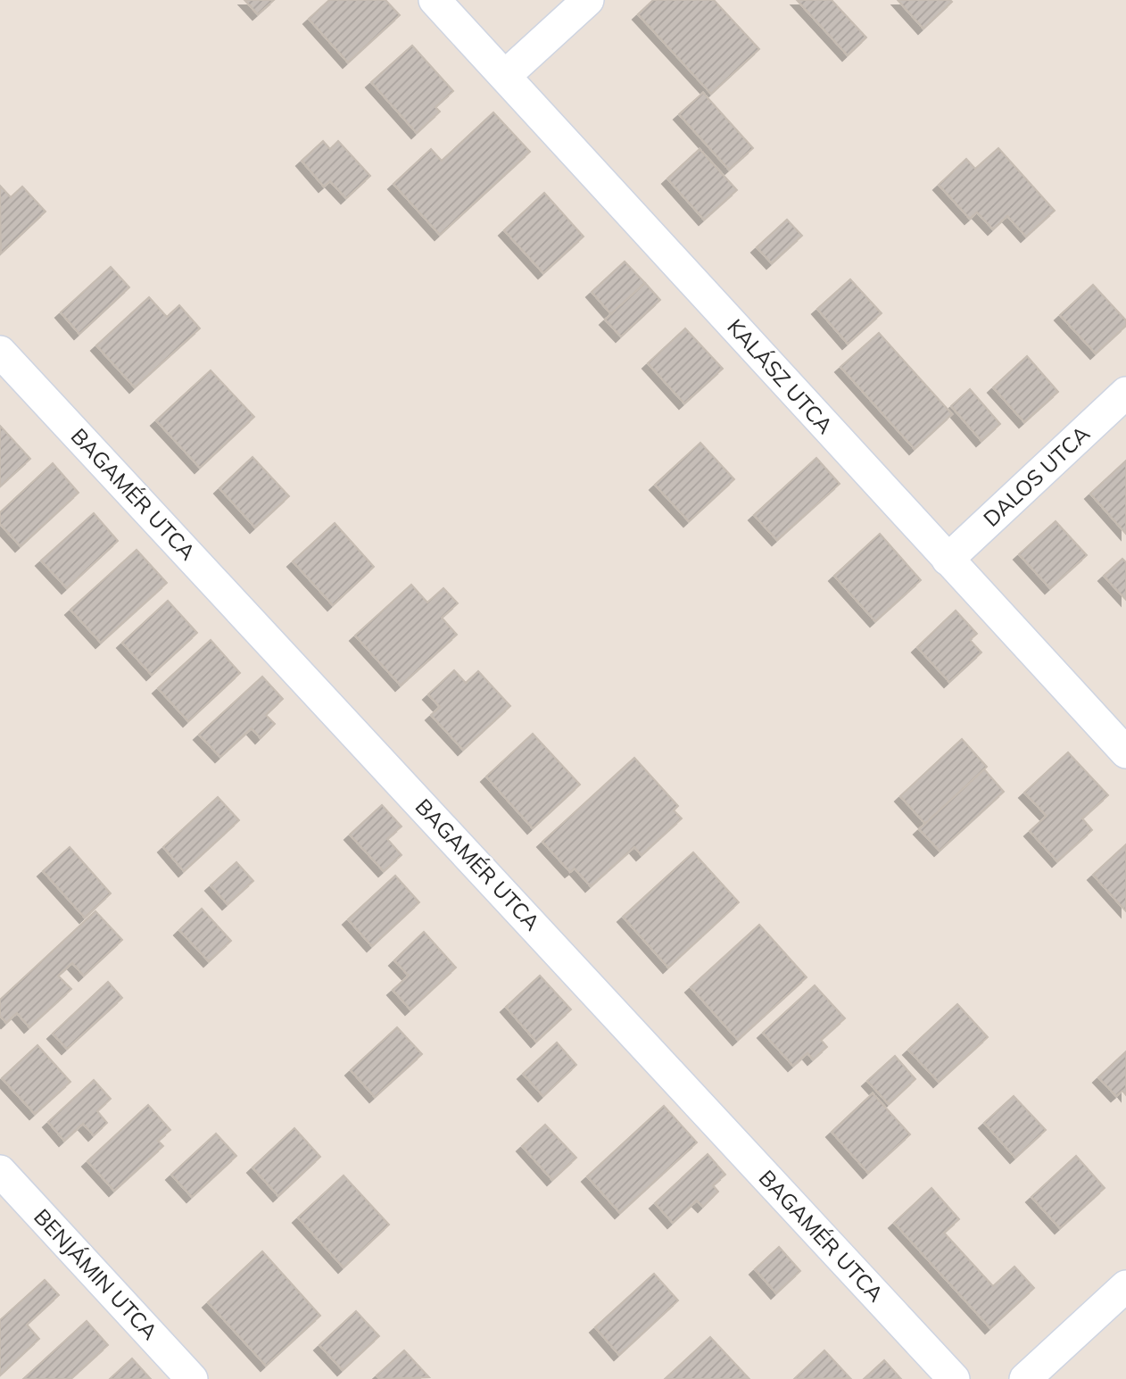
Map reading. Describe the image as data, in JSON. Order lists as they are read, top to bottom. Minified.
{"streets":{"street":["KALÁSZ UTCA","DALOS UTCA","BAGAMÉR UTCA","BENJÁMIN UTCA"]},"crossings":[["KALÁSZ UTCA","DALOS UTCA"]]}
